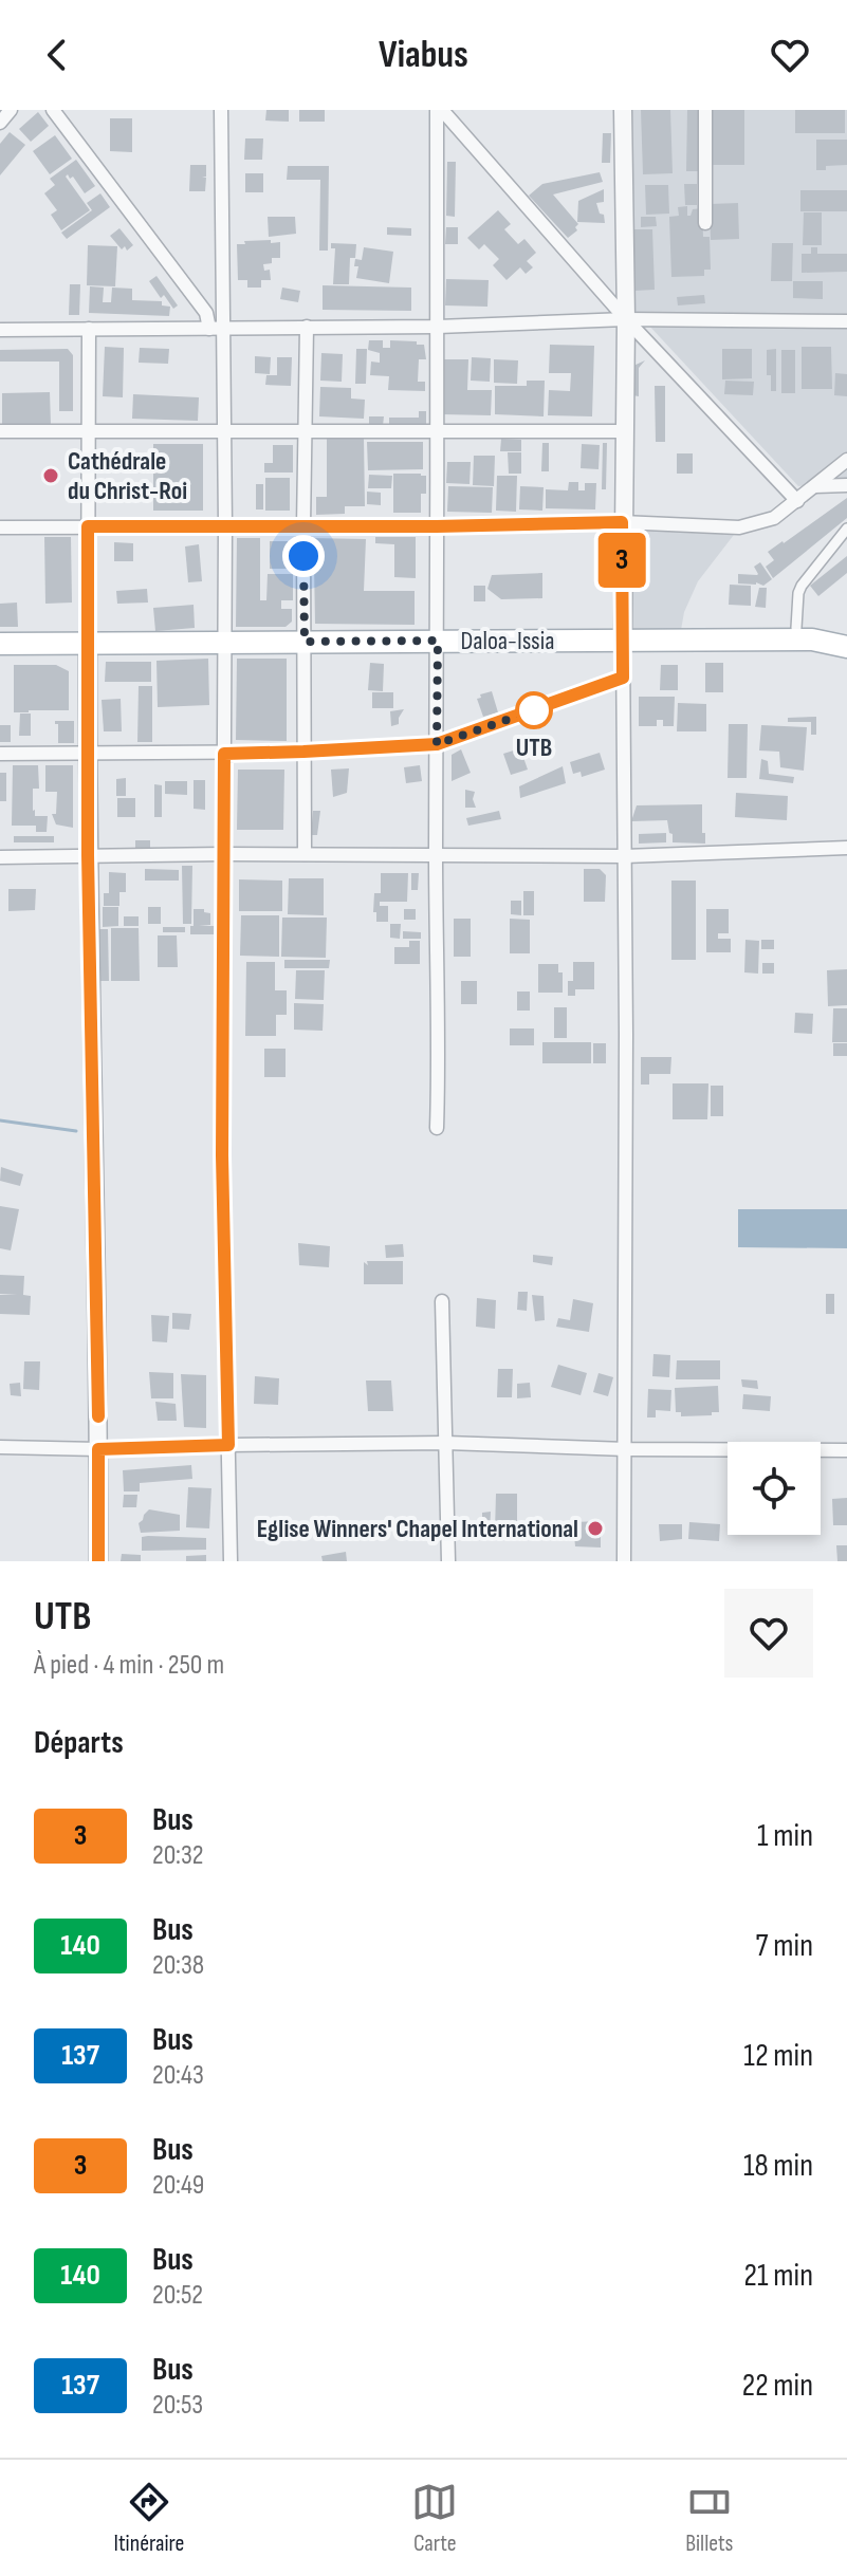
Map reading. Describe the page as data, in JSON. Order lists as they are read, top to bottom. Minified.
{"streets":{"main road":["Daloa-Issia"]},"places":["Cathédrale du Christ-Roi","UTB","Eglise Winners' Chapel International"],"lines":["bus line 3"],"page":{"header":"Viabus","on_map":"3","heading":[["UTB","À pied · 4 min · 250 m"],"Départs"],"list":[{"mark":"3","name":"Bus","note":"20:32","value":"1 min"},{"mark":"140","name":"Bus","note":"20:38","value":"7 min"},{"mark":"137","name":"Bus","note":"20:43","value":"12 min"},{"mark":"3","name":"Bus","note":"20:49","value":"18 min"},{"mark":"140","name":"Bus","note":"20:52","value":"21 min"},{"mark":"137","name":"Bus","note":"20:53","value":"22 min"}],"tabs":["Itinéraire","Carte","Billets"]}}
